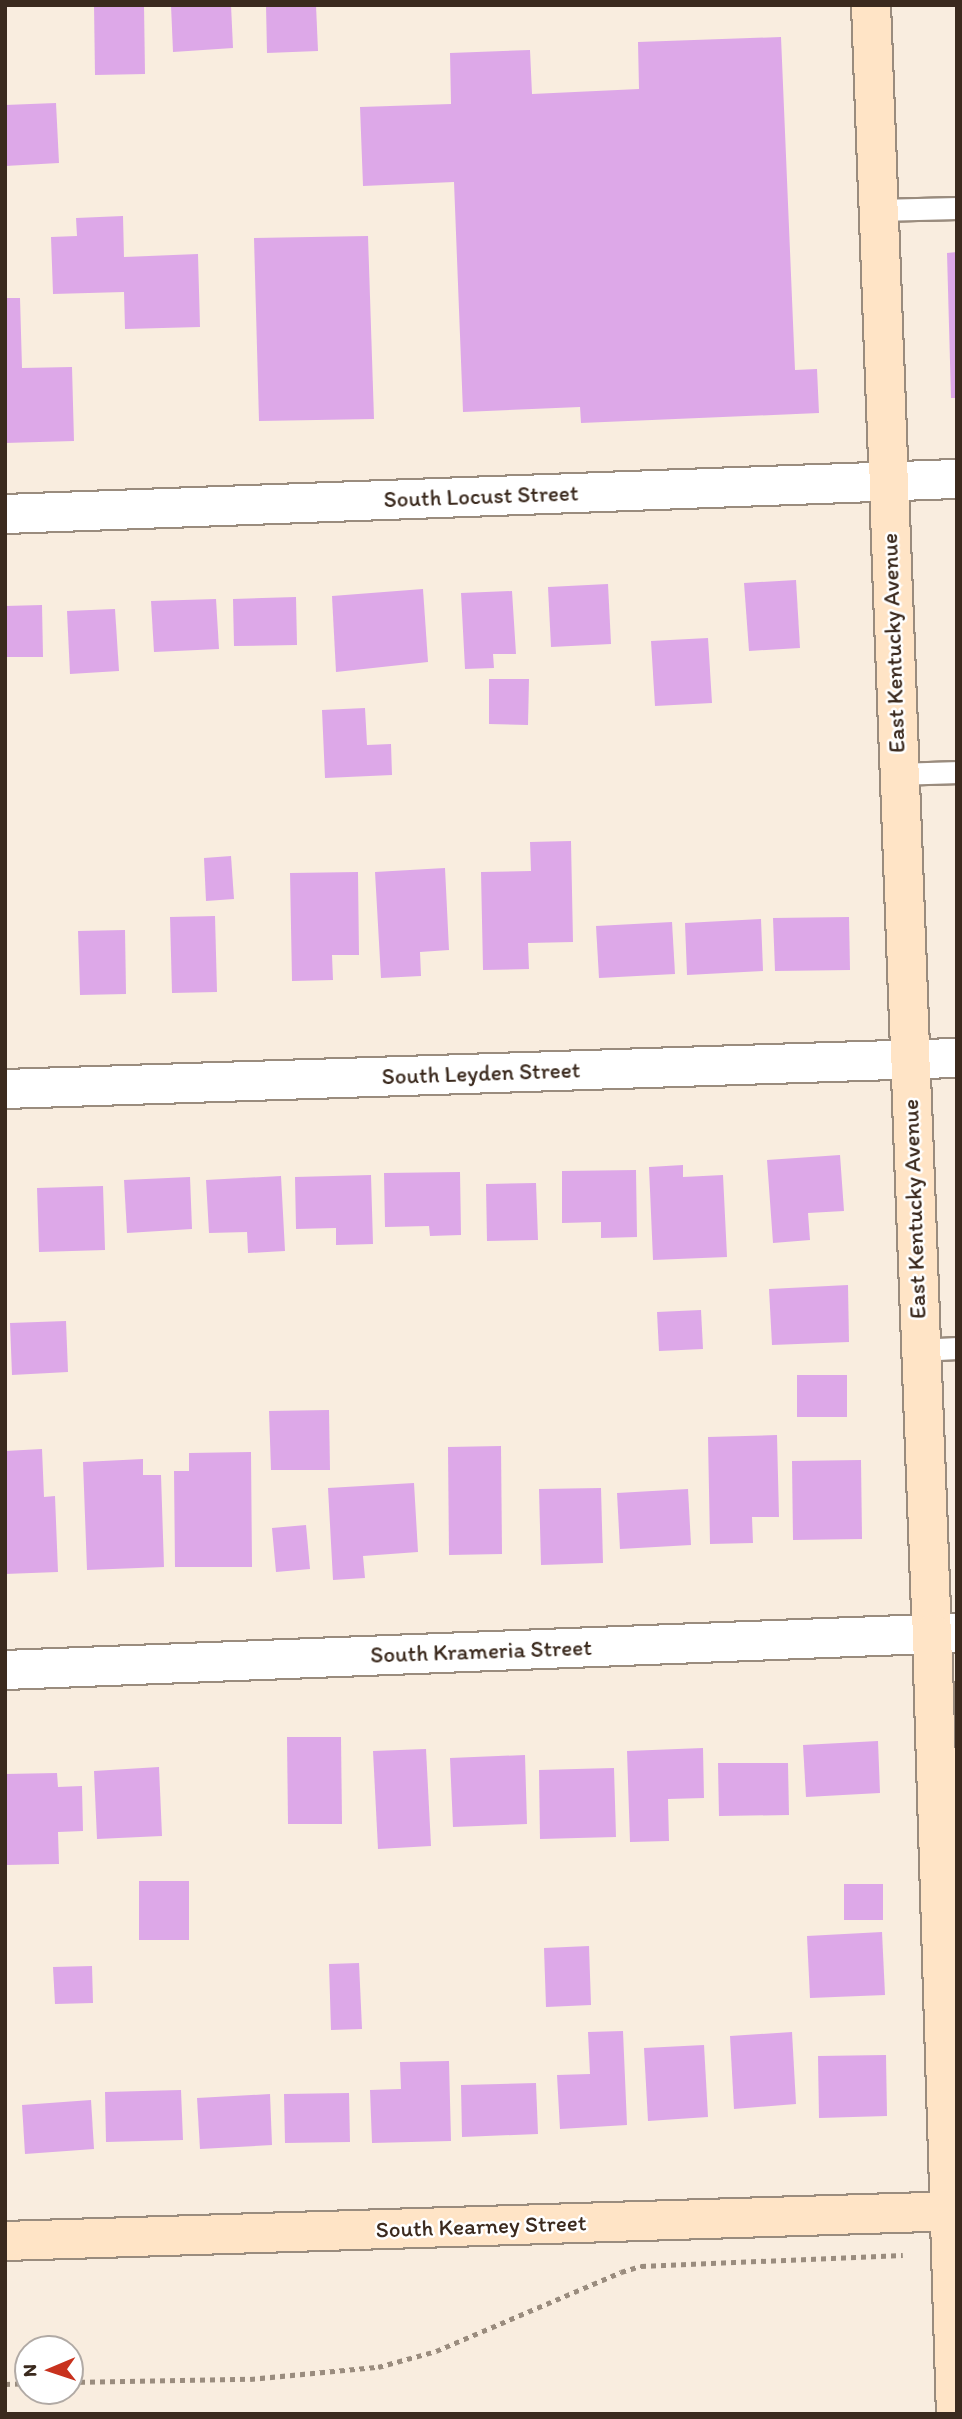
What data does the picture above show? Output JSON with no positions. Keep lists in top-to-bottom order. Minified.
{"streets":{"street":["South Locust Street","East Kentucky Avenue","South Leyden Street","South Krameria Street","South Kearney Street"]},"crossings":[["South Locust Street","East Kentucky Avenue"],["East Kentucky Avenue","South Leyden Street"],["East Kentucky Avenue","South Krameria Street"],["East Kentucky Avenue","South Kearney Street"]],"north":"left"}
